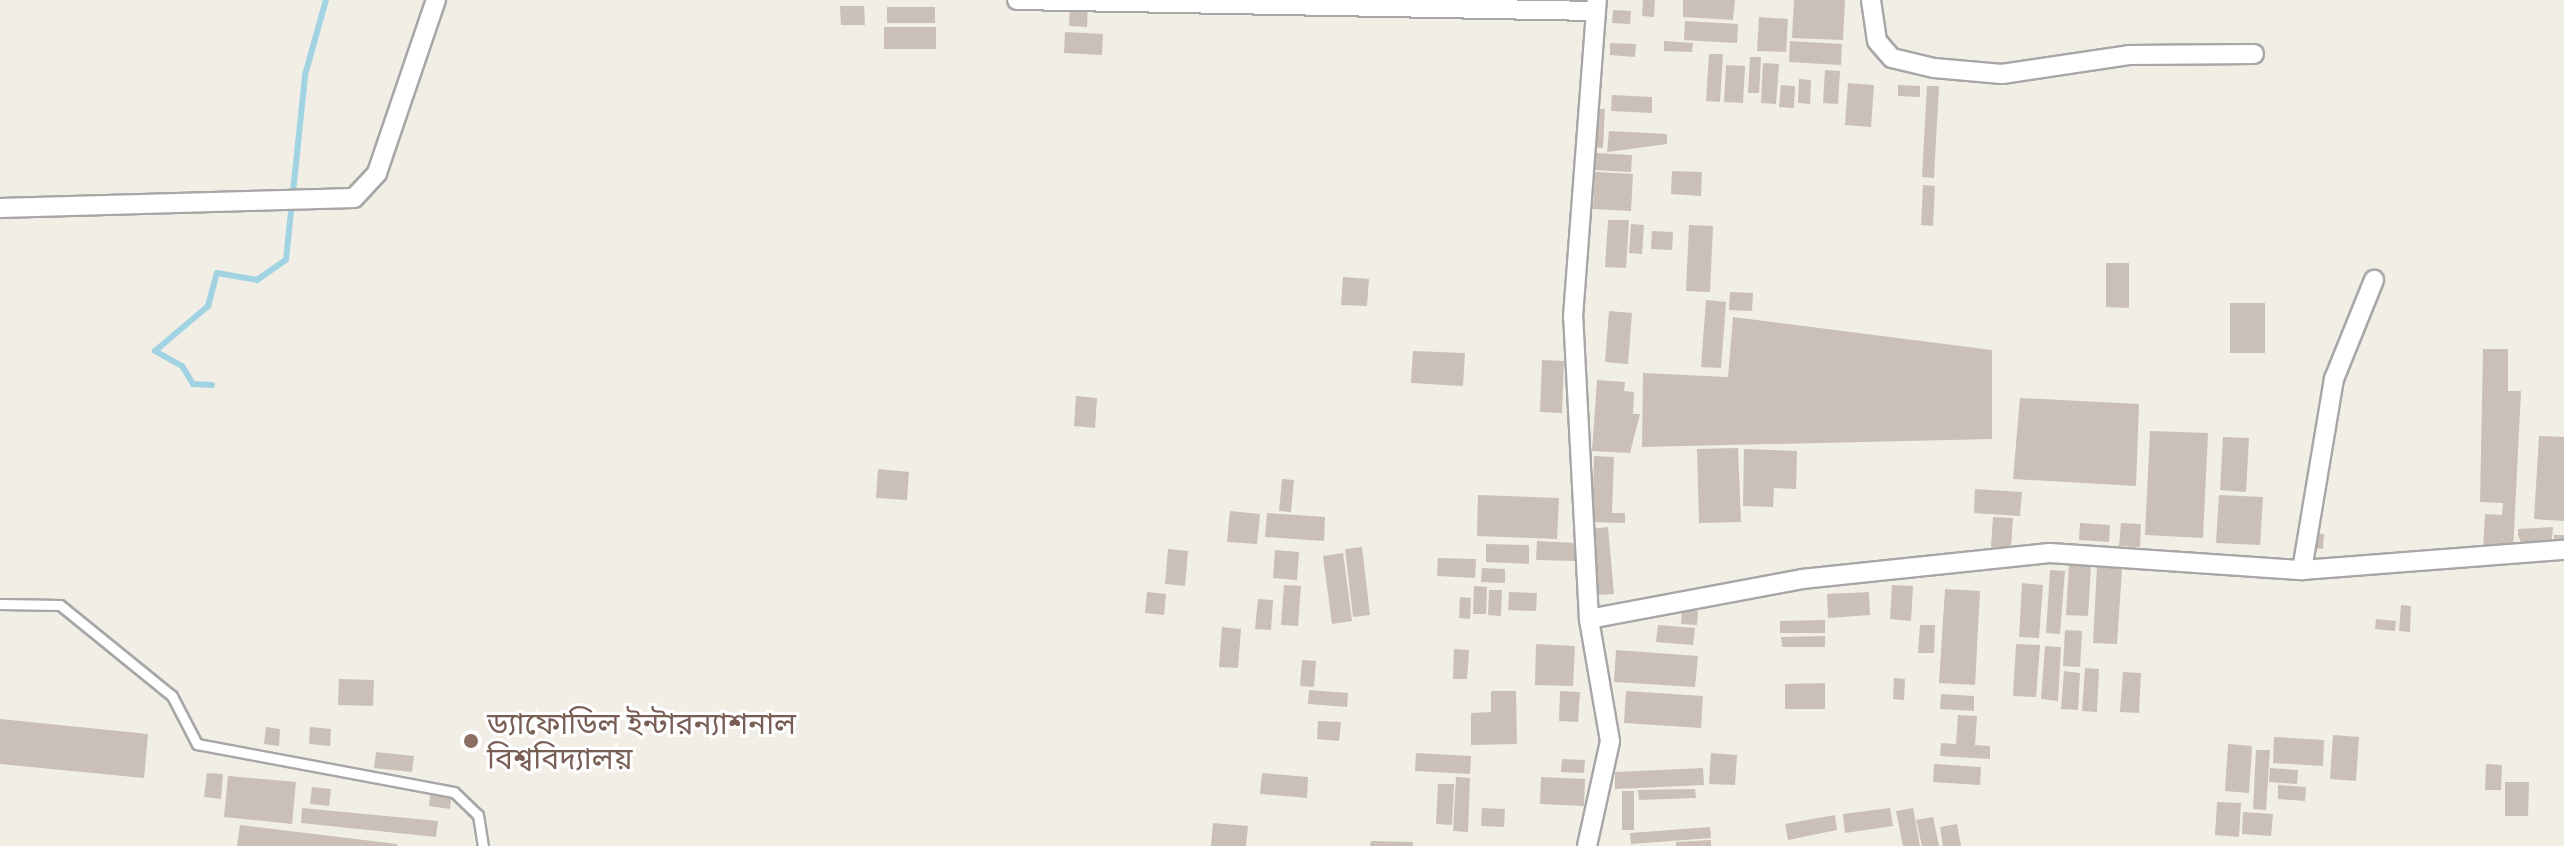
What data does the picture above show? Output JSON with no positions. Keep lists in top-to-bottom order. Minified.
{"places":["ড্যাফোডিল ইন্টারন্যাশনাল বিশ্ববিদ্যালয়"]}
